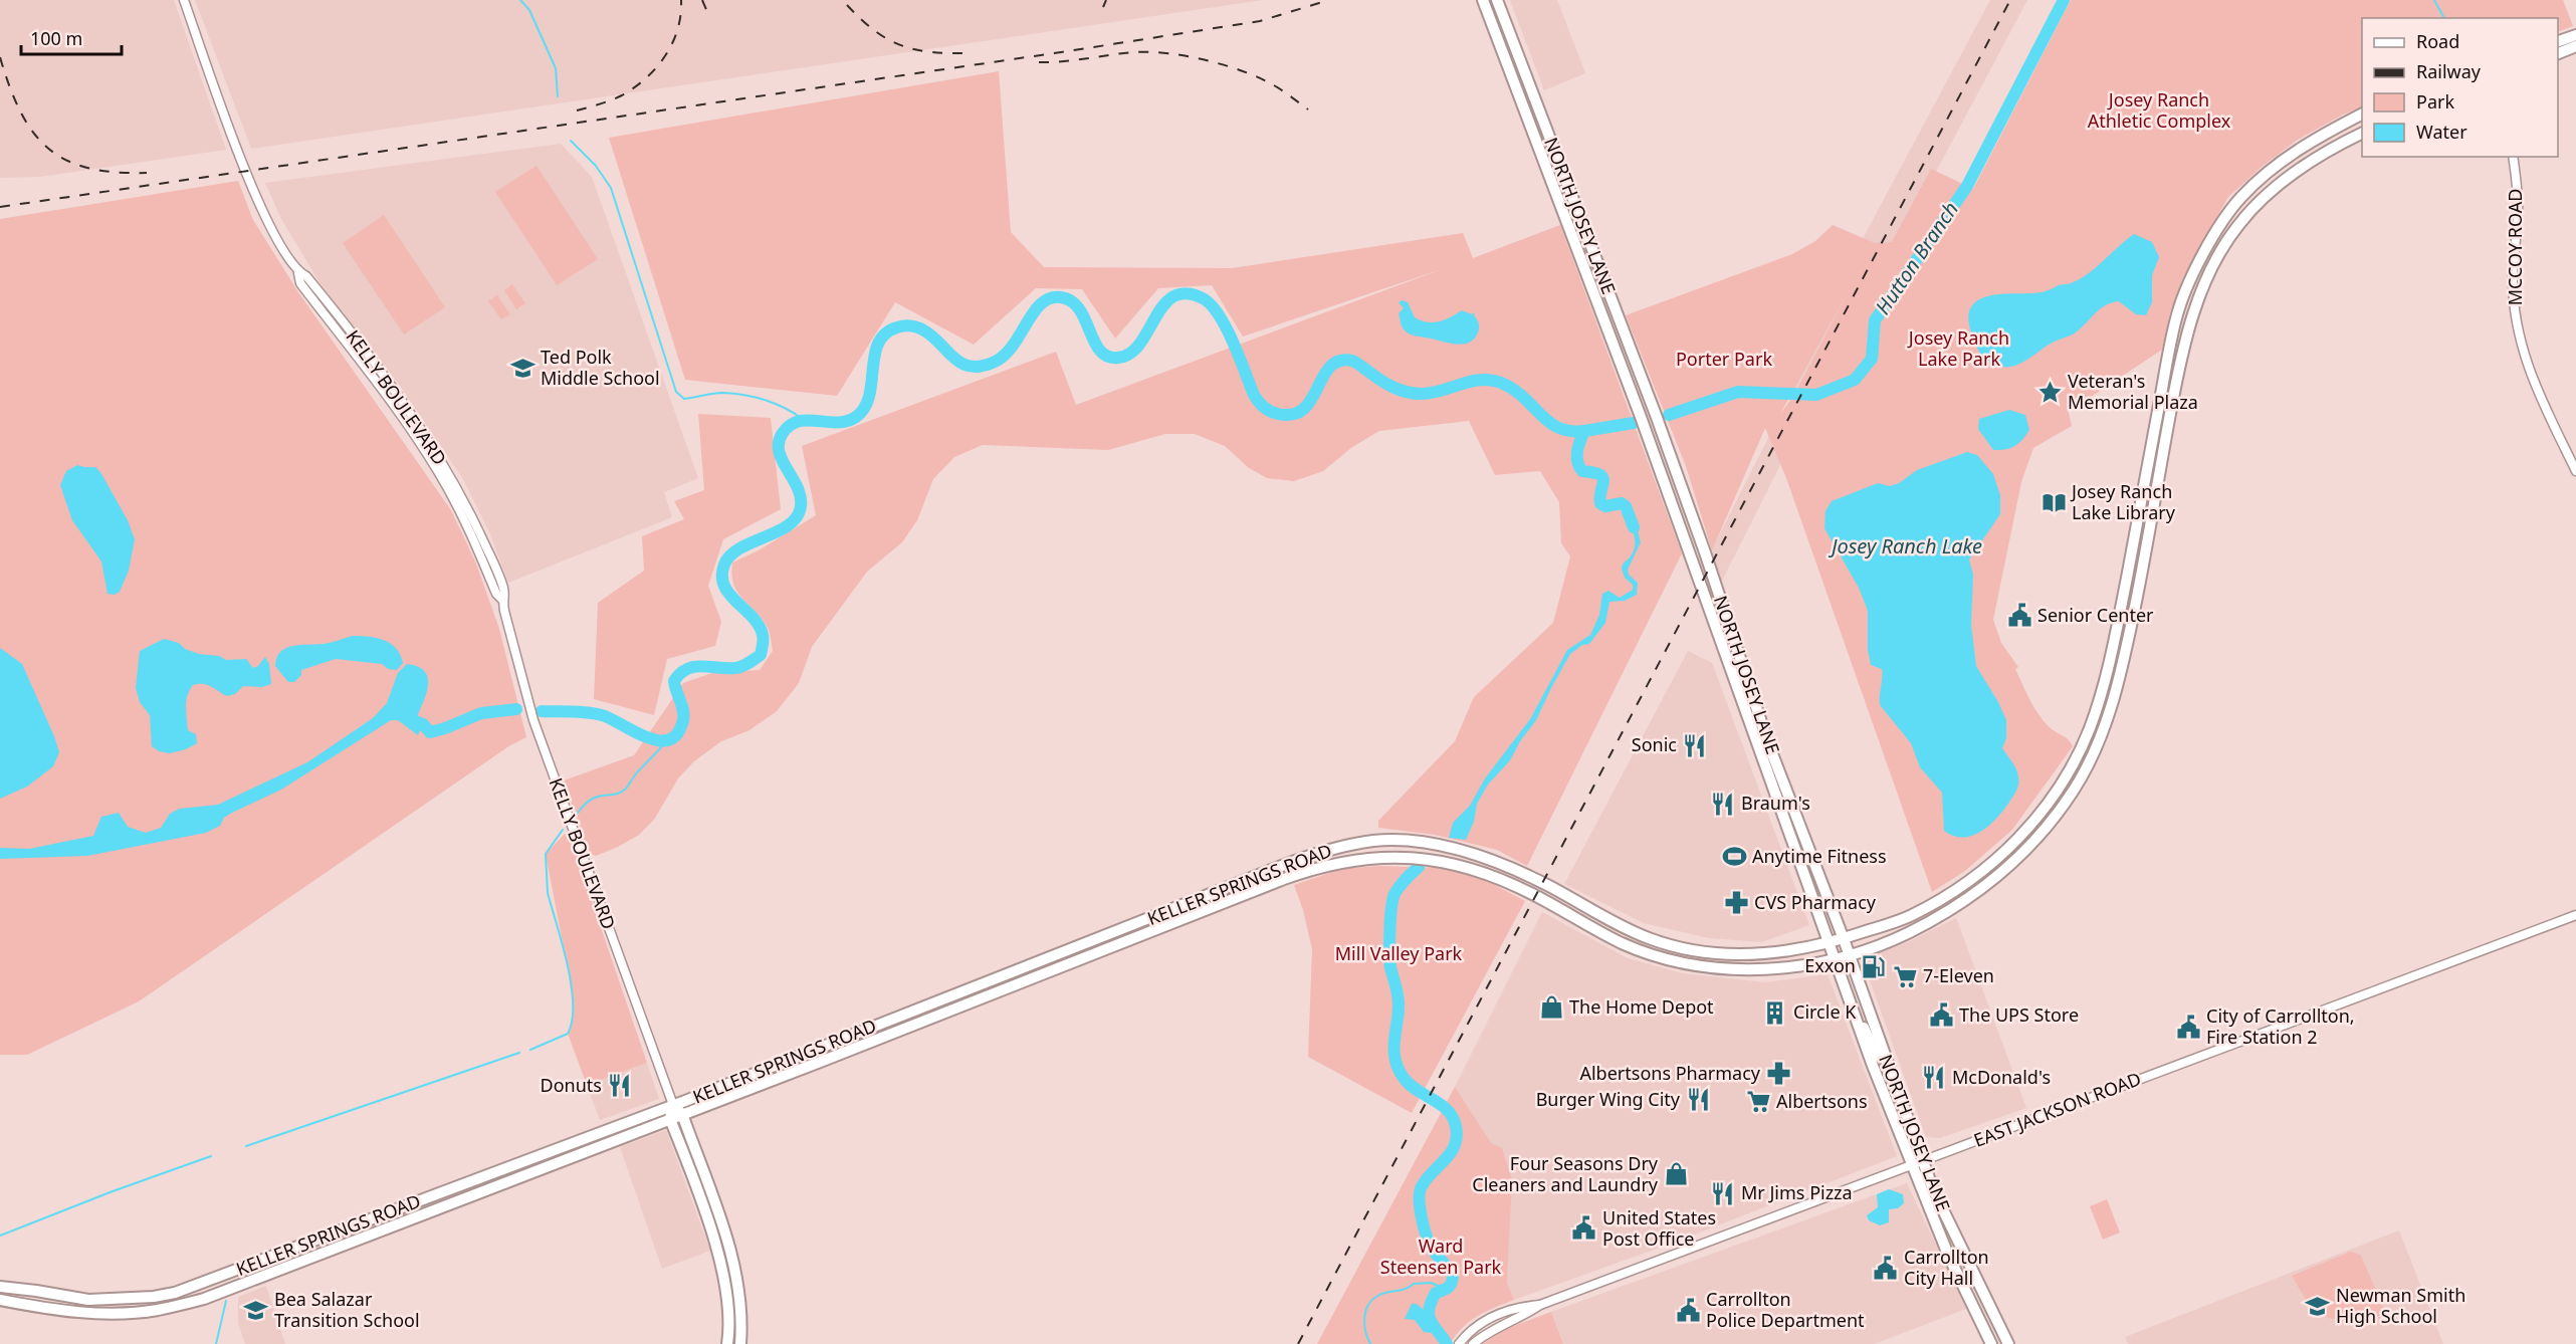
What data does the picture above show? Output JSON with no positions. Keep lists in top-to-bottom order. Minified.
{"streets":{"main road":["NORTH JOSEY LANE","KELLY BOULEVARD","KELLER SPRINGS ROAD"],"street":["MCCOY ROAD","EAST JACKSON ROAD"]},"crossings":[["NORTH JOSEY LANE","KELLER SPRINGS ROAD"],["NORTH JOSEY LANE","EAST JACKSON ROAD"],["KELLY BOULEVARD","KELLER SPRINGS ROAD"]],"water":["Hutton Branch","Josey Ranch Lake"],"parks":["Josey Ranch Athletic Complex","Josey Ranch Lake Park","Porter Park","Mill Valley Park","Ward Steensen Park"],"places":{"school or university":["Ted Polk Middle School","Newman Smith High School","Bea Salazar Transition School"],"place":["Veteran's Memorial Plaza"],"library":["Josey Ranch Lake Library"],"public building":["Senior Center","The UPS Store","City of Carrollton, Fire Station 2","United States Post Office","Carrollton City Hall","Carrollton Police Department"],"restaurant":["Sonic","Braum's","McDonald's","Donuts","Burger Wing City","Mr Jims Pizza"],"sports":["Anytime Fitness"],"pharmacy":["CVS Pharmacy","Albertsons Pharmacy"],"fuel station":["Exxon"],"supermarket":["7-Eleven","Albertsons"],"shop":["The Home Depot","Four Seasons Dry Cleaners and Laundry"],"building":["Circle K"]},"legend":["Road","Railway","Park","Water"],"scale_bar":"100 m"}
